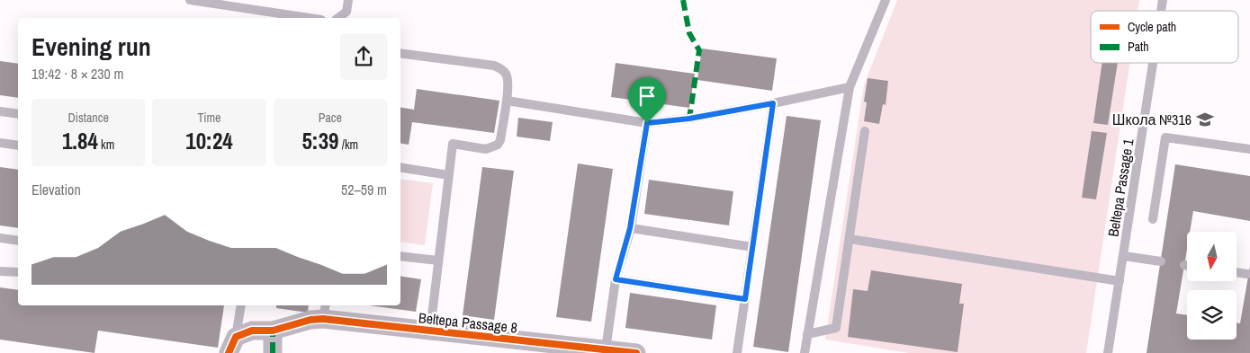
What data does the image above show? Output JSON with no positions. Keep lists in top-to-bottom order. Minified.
{"streets":{"street":["Beltepa Passage 8"],"lane":["Beltepa Passage 1"]},"places":{"school or university":["Школа №316"]},"legend":["Cycle path","Path"],"north":"bottom","page":{"heading":["Evening run","19:42 · 8 × 230 m"],"stats":[["Distance","1.84 km"],["Time","10:24"],["Pace","5:39 /km"]],"chart":["Elevation","52–59 m"]}}
